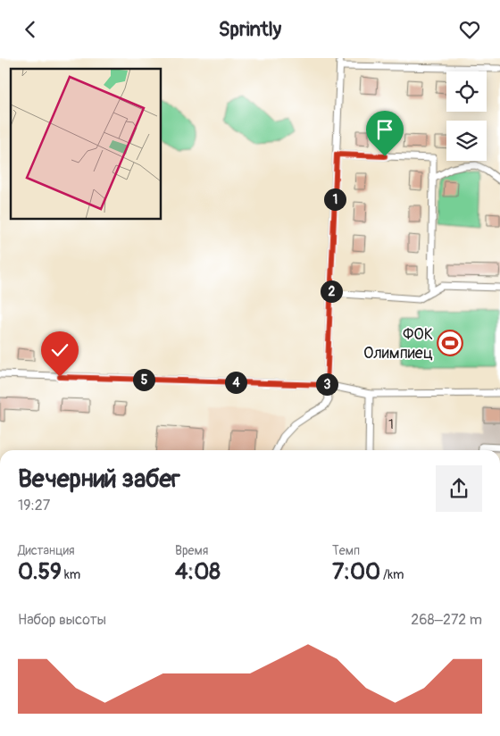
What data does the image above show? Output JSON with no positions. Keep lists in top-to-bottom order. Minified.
{"places":{"sports":["ФОК Олимпиец"]},"house_numbers":["1"],"page":{"header":"Sprintly","pins":["1","2","5","4","3"],"heading":["Вечерний забег","19:27"],"stats":[["Дистанция","0.59 km"],["Время","4:08"],["Темп","7:00 /km"]],"chart":["Набор высоты","268–272 m"]}}
